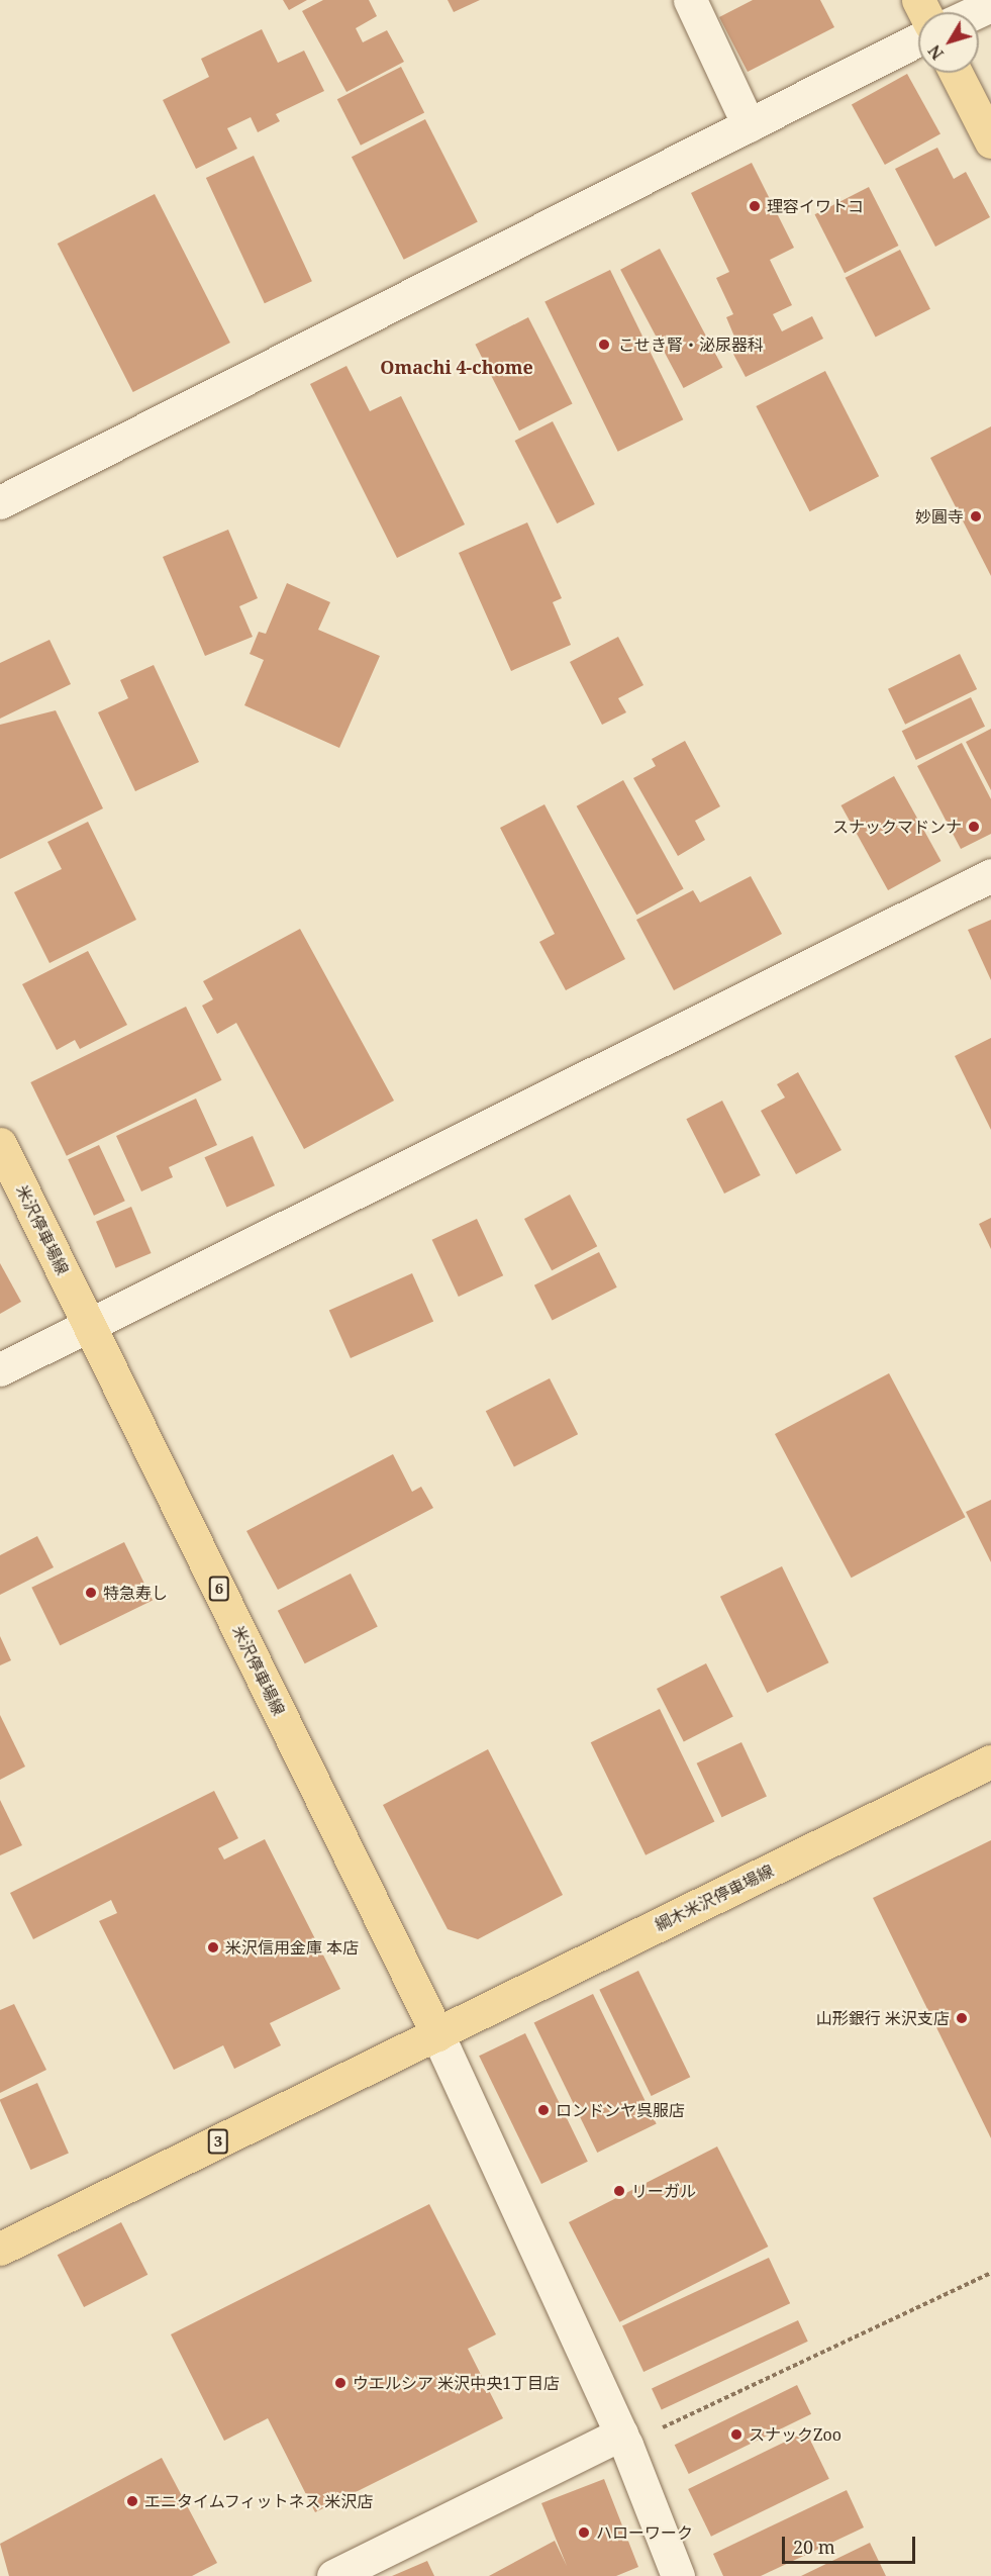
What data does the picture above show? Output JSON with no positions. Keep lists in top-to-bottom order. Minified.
{"streets":{"main road":["米沢停車場線","6","綱木米沢停車場線","3"]},"crossings":[["米沢停車場線","綱木米沢停車場線"],["米沢停車場線","3"],["綱木米沢停車場線","3"]],"districts":["Omachi 4-chome"],"places":["理容イワトコ","こせき腎・泌尿器科","妙圓寺","スナックマドンナ","特急寿し","米沢信用金庫 本店","山形銀行 米沢支店","ロンドンヤ呉服店","リーガル","ウエルシア 米沢中央1丁目店","スナックZoo","エニタイムフィットネス 米沢店","ハローワーク"],"scale_bar":"20 m","north":"bottom left"}
